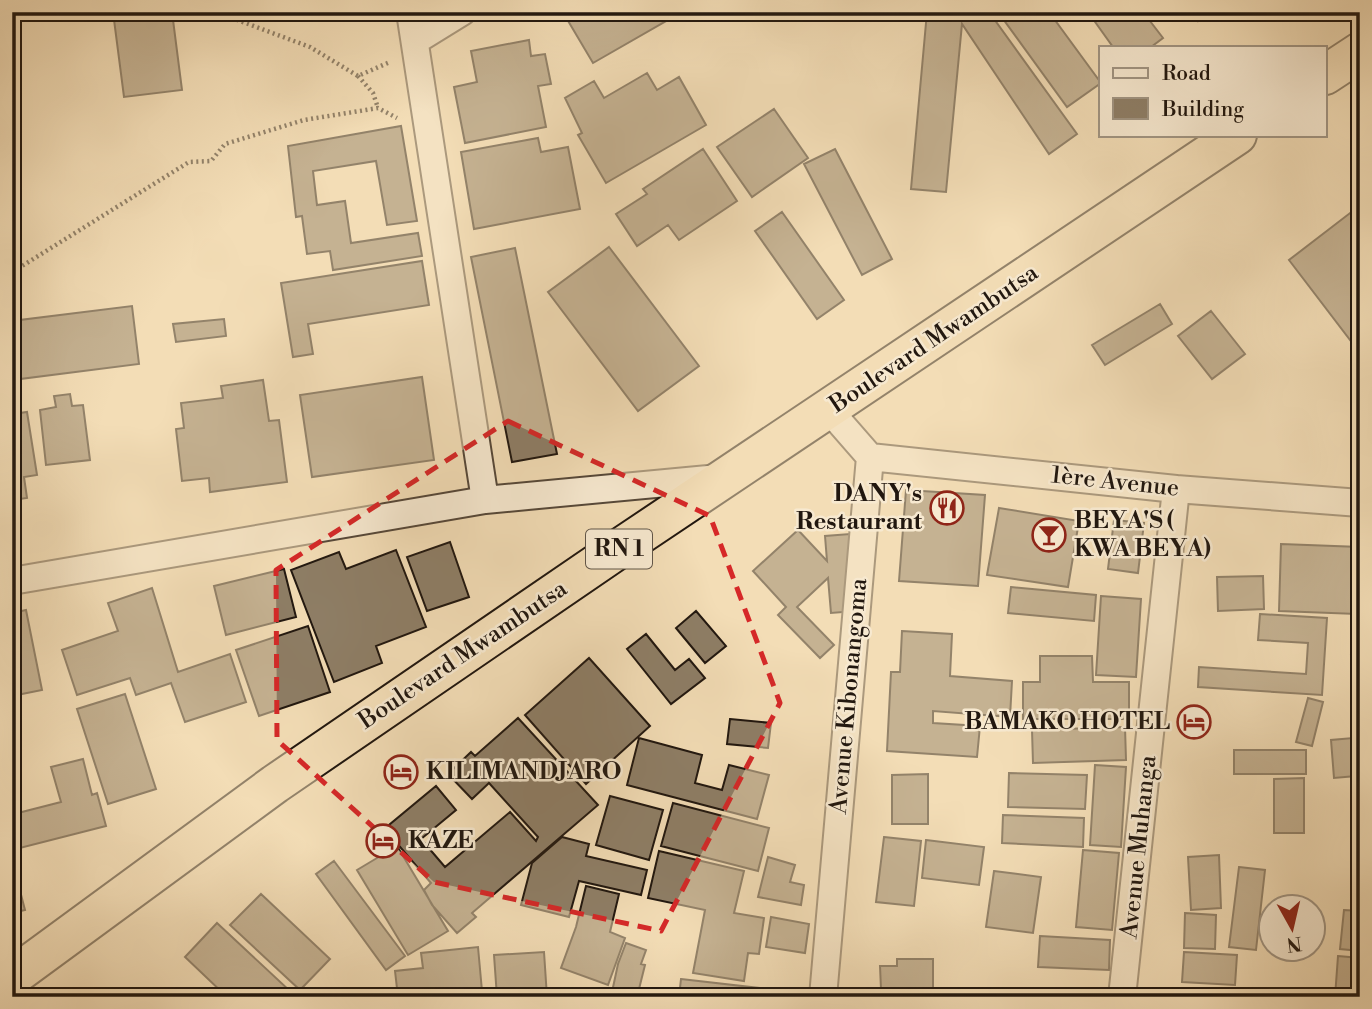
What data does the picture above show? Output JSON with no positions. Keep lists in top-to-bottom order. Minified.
{"streets":{"highway":["Boulevard Mwambutsa","RN 1"],"street":["1ère Avenue","Avenue Kibonangoma","Avenue Muhanga"]},"crossings":[["1ère Avenue","Avenue Kibonangoma"],["1ère Avenue","Avenue Muhanga"]],"places":{"restaurant":["DANY's Restaurant"],"bar":["BEYA'S ( KWA BEYA)"],"hotel":["BAMAKO HOTEL","KILIMANDJARO","KAZE"]},"legend":["Road","Building"],"north":"bottom"}
